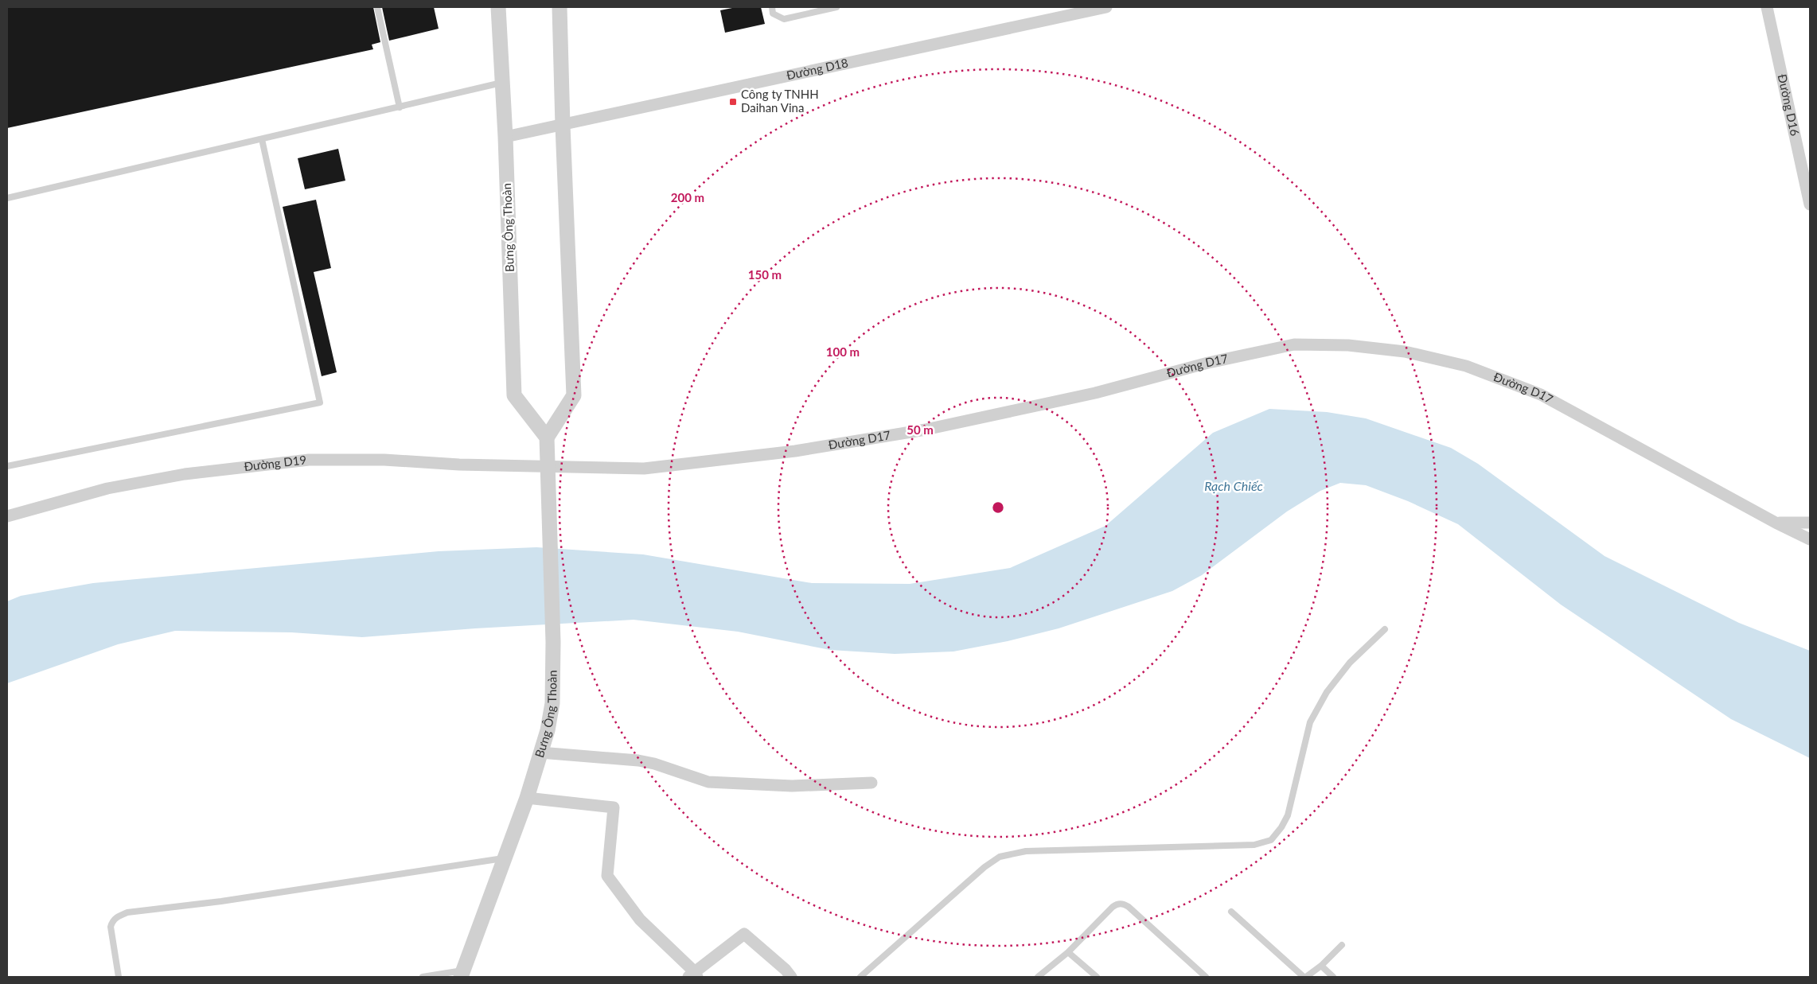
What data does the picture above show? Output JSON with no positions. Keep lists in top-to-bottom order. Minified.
{"streets":{"street":["Đường D18","Đường D16","Bưng Ông Thoàn","Đường D17","Đường D19"]},"crossings":[["Đường D18","Bưng Ông Thoàn"],["Bưng Ông Thoàn","Đường D17"],["Bưng Ông Thoàn","Đường D19"],["Đường D17","Đường D19"]],"water":["Rạch Chiếc"],"places":{"transit":["Công ty TNHH Daihan Vina"]},"rings":["200 m","150 m","100 m","50 m"]}
